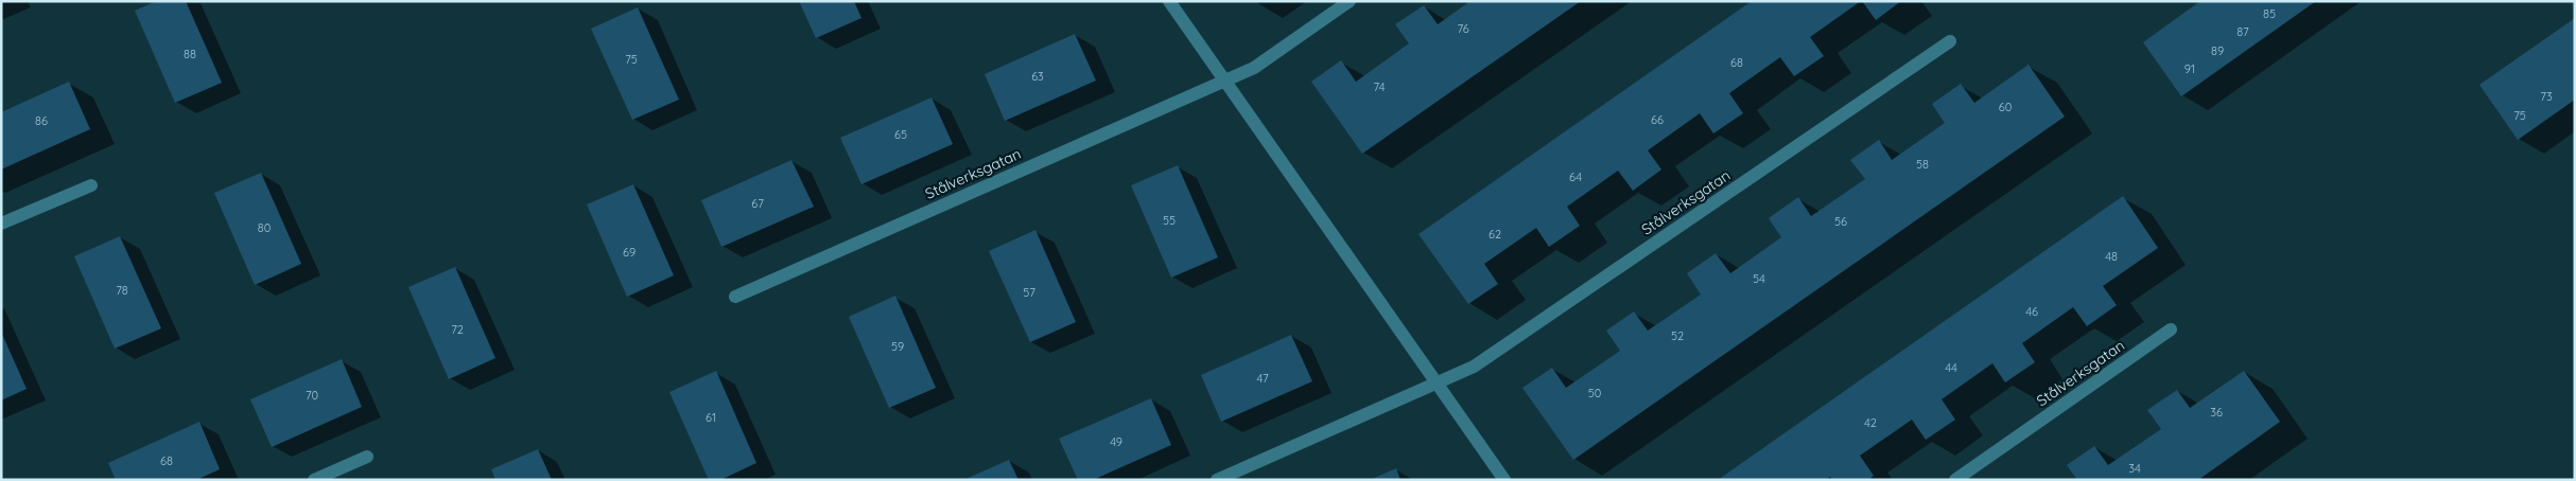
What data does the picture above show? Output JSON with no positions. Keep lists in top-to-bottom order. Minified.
{"streets":{"street":["Stålverksgatan"]},"house_numbers":["85","76","87","89","88","75","68","91","63","74","73","60","75","66","86","65","58","64","67","55","56","80","62","69","48","54","78","57","46","72","52","59","44","47","50","70","36","61","42","49","68","34"]}
